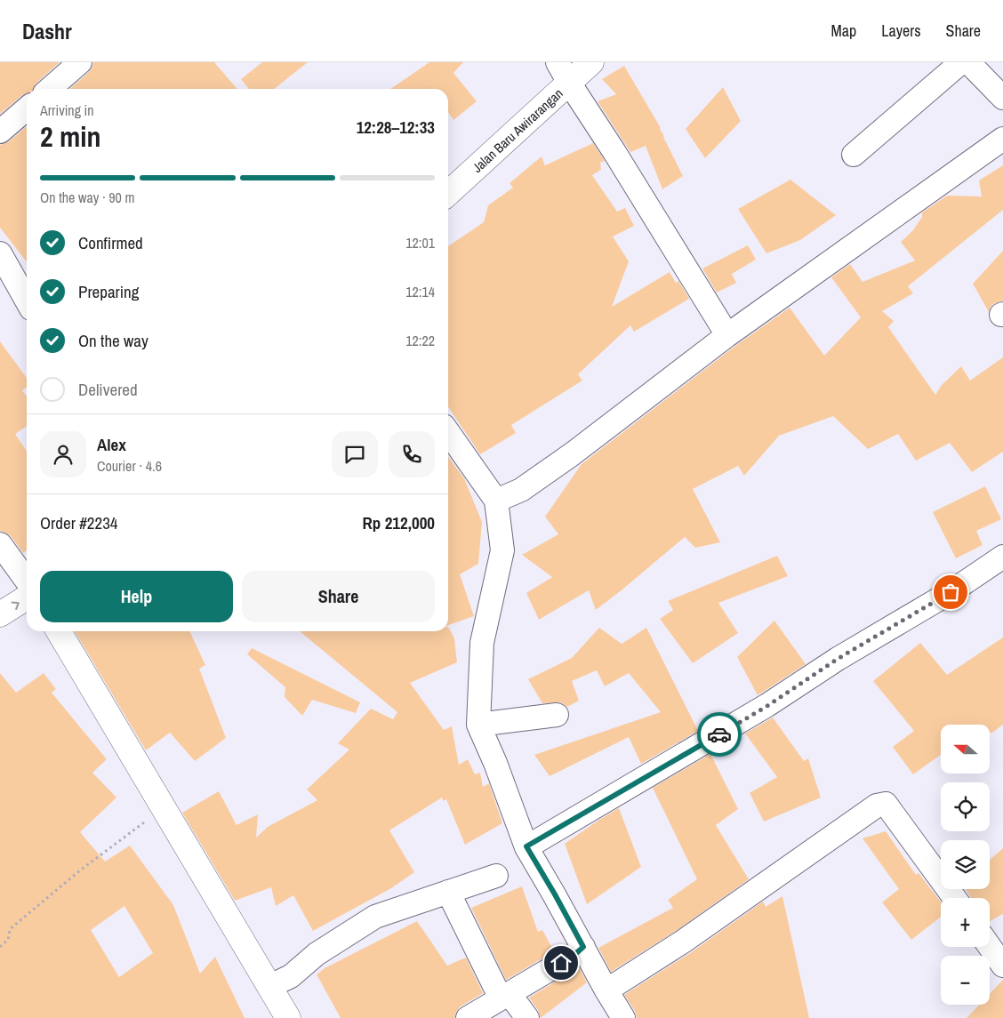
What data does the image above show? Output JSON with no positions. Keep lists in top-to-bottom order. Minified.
{"streets":{"street":["Jalan Baru Awirarangan"]},"north":"left","page":{"header":"Dashr","nav":["Map","Layers","Share"],"heading":["2 min","Arriving in","12:28–12:33"],"panel":["Alex","Courier · 4.6","Order #2234","Rp 212,000"],"bar":"On the way · 90 m","list":[["Confirmed","12:01"],["Preparing","12:14"],["On the way","12:22"],"Delivered"],"buttons":["Help","Share"],"map_buttons":["+","−"]}}
